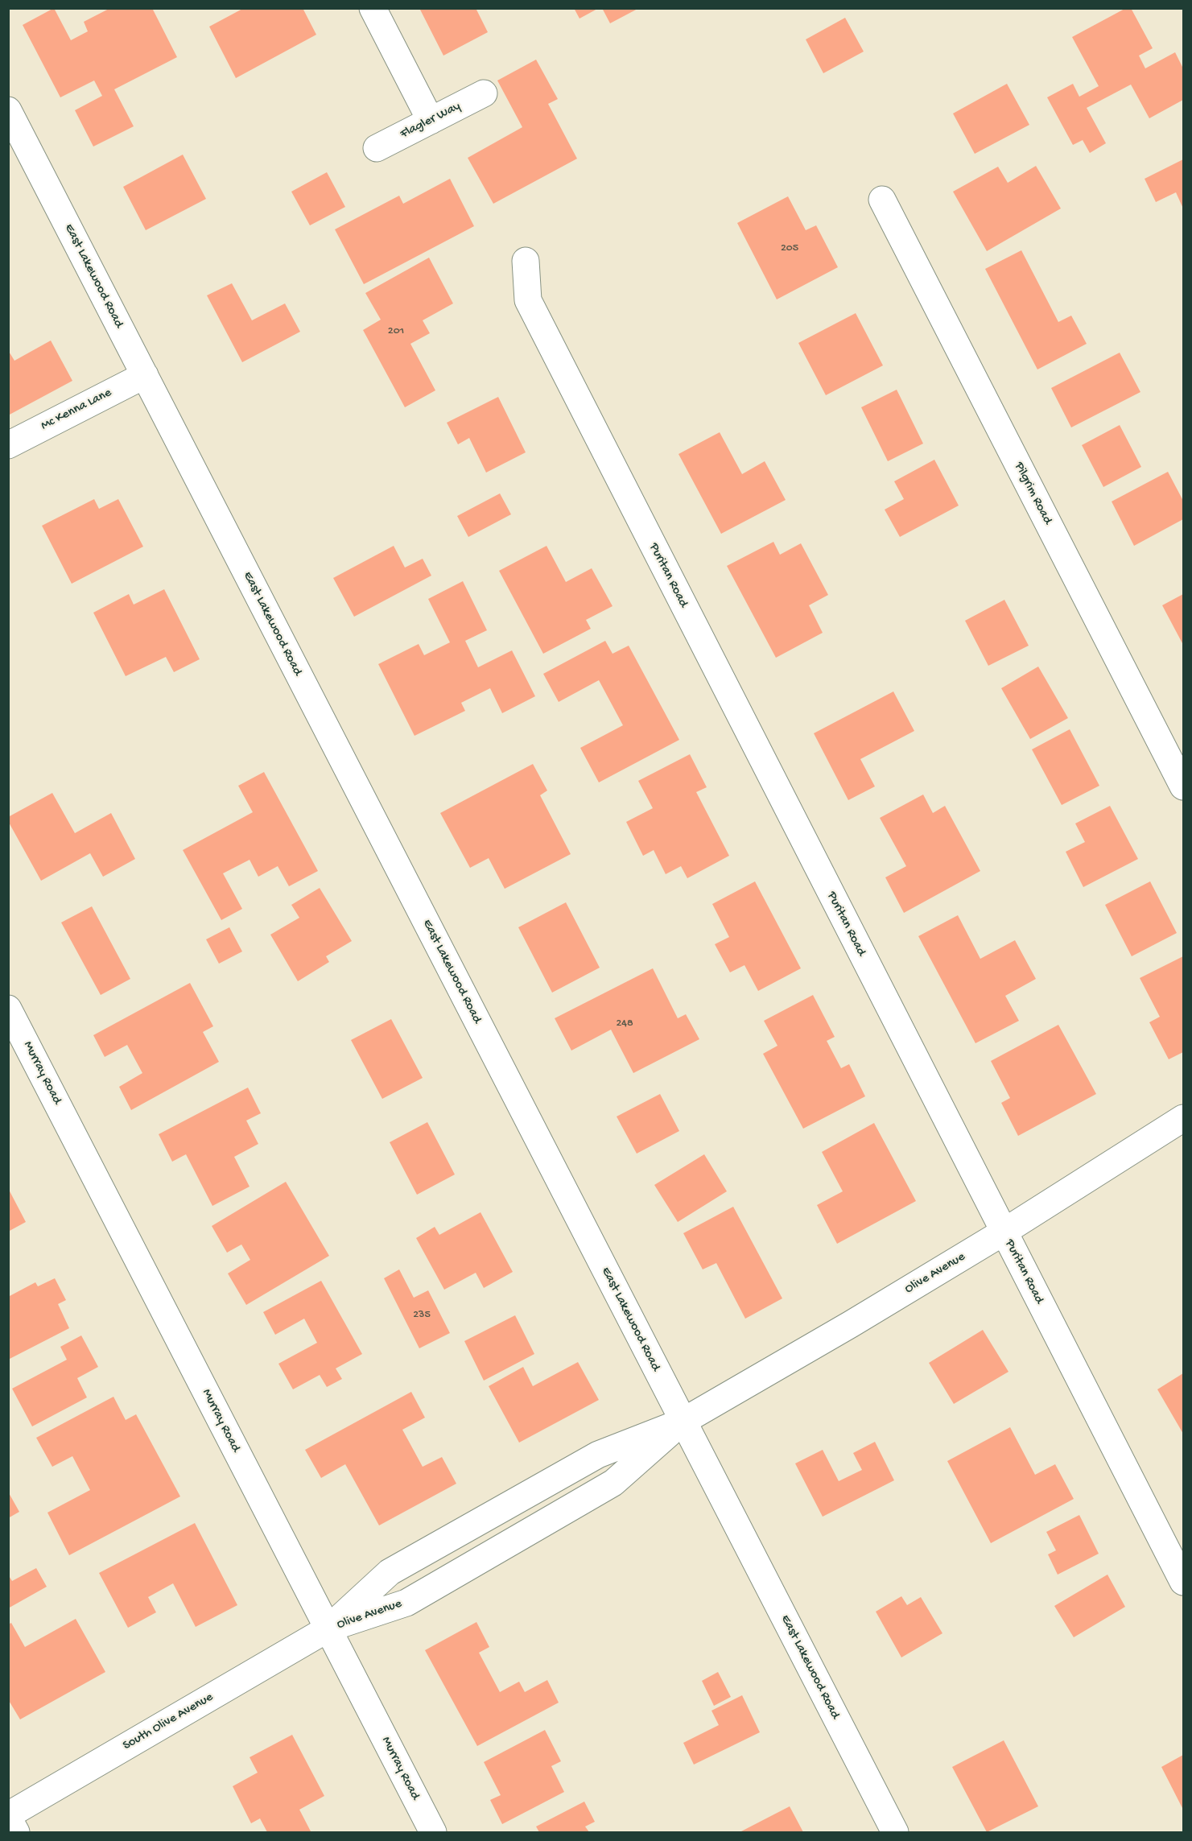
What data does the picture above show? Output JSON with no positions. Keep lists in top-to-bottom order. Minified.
{"streets":{"street":["Flagler Way","East Lakewood Road","Mc Kenna Lane","Pilgrim Road","Puritan Road","Murray Road","Olive Avenue","South Olive Avenue"]},"crossings":[["East Lakewood Road","Mc Kenna Lane"],["East Lakewood Road","Olive Avenue"],["Puritan Road","Olive Avenue"],["Murray Road","Olive Avenue"],["Murray Road","South Olive Avenue"],["Olive Avenue","South Olive Avenue"]],"house_numbers":["205","201","248","235"]}
